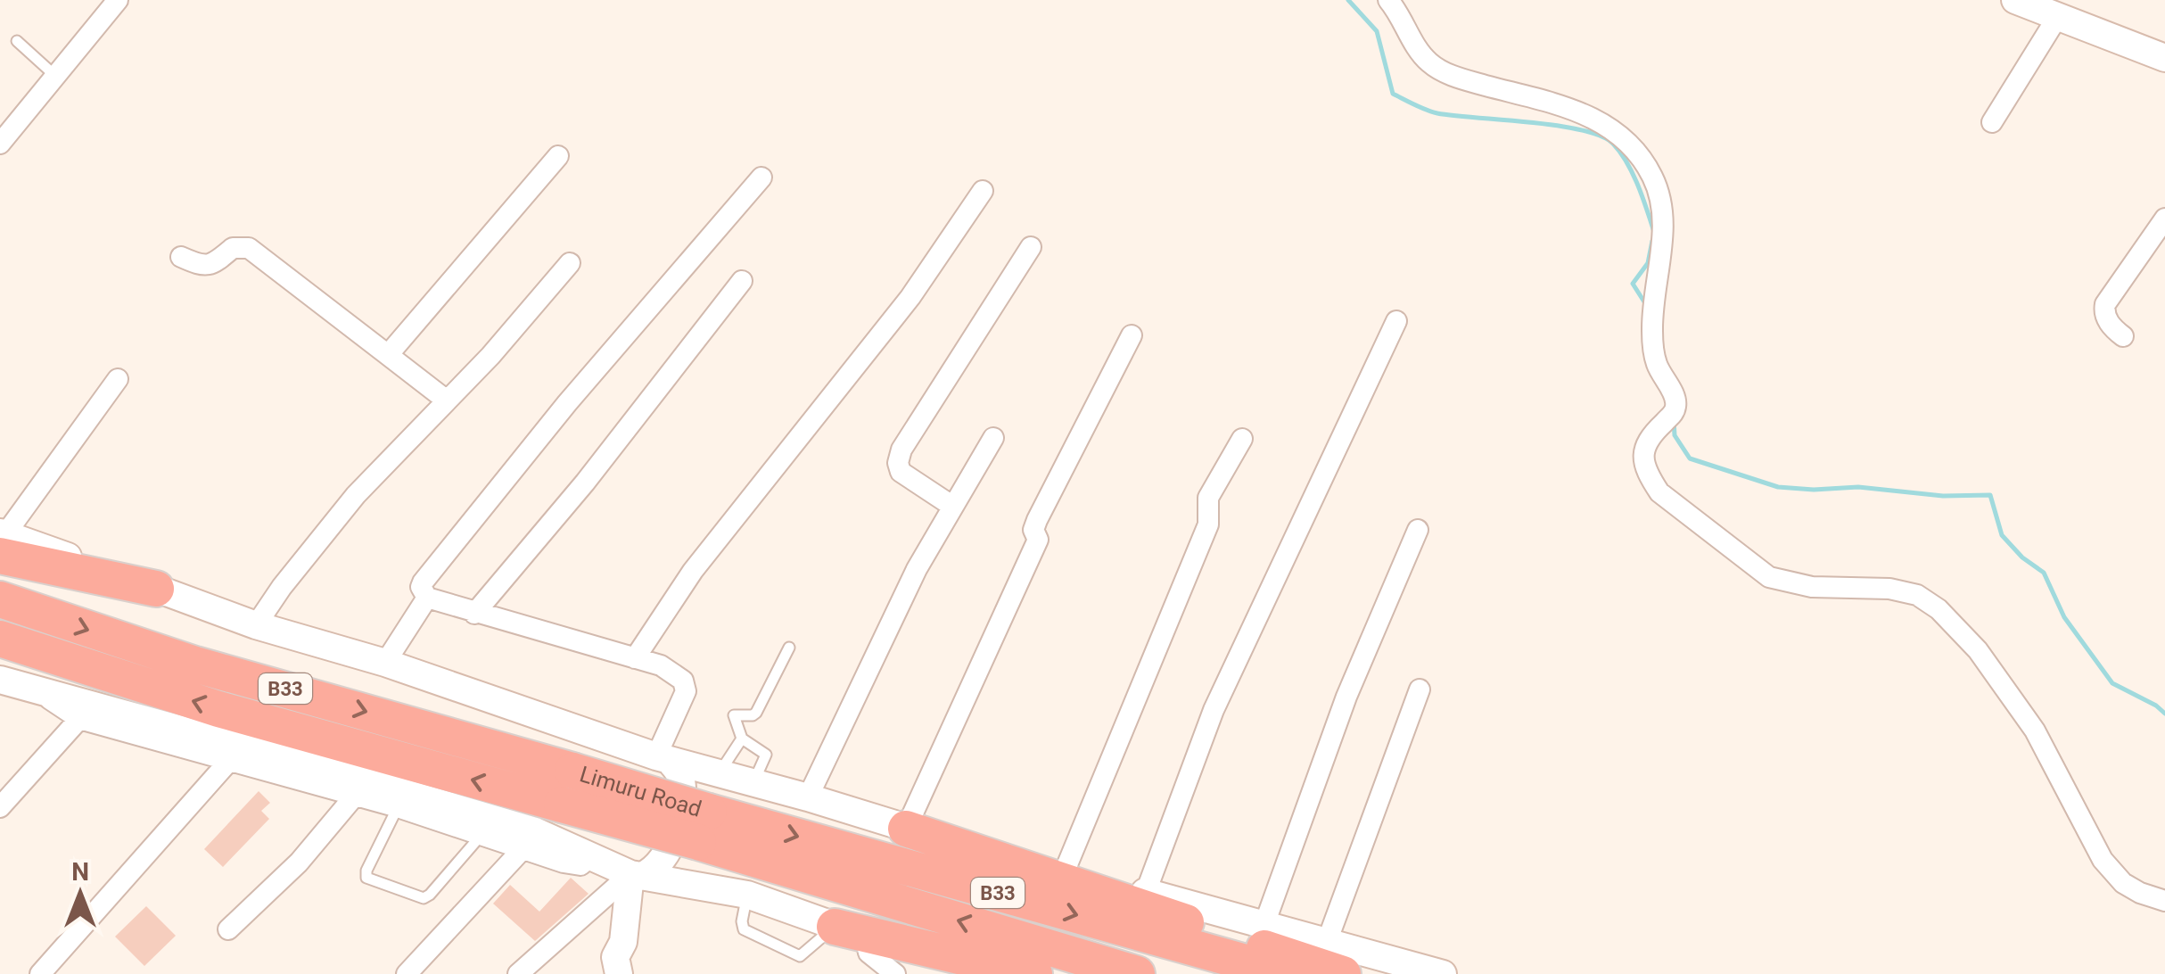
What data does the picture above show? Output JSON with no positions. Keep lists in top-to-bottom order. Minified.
{"streets":{"highway":["B33","Limuru Road"]},"north":"top"}
